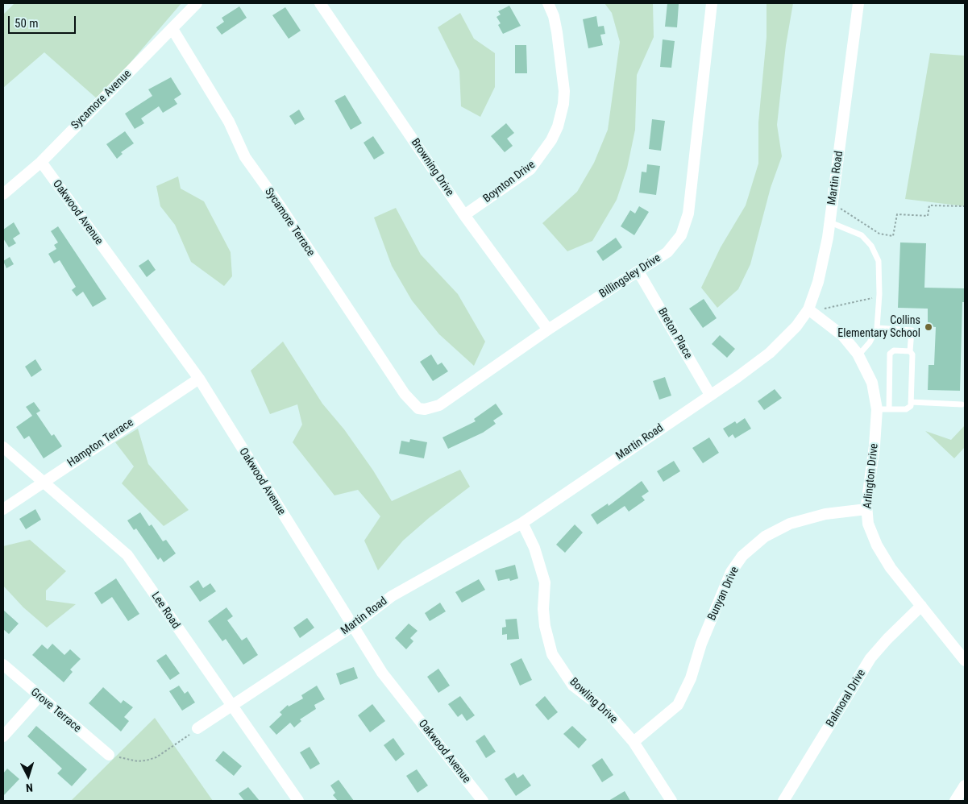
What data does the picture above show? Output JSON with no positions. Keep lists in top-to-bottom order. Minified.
{"streets":{"street":["Sycamore Avenue","Browning Drive","Martin Road","Boynton Drive","Oakwood Avenue","Sycamore Terrace","Billingsley Drive","Breton Place","Hampton Terrace","Arlington Drive","Bunyan Drive","Lee Road","Balmoral Drive","Bowling Drive","Grove Terrace"]},"crossings":[["Sycamore Avenue","Oakwood Avenue"],["Sycamore Avenue","Sycamore Terrace"],["Browning Drive","Boynton Drive"],["Browning Drive","Billingsley Drive"],["Martin Road","Oakwood Avenue"],["Martin Road","Breton Place"],["Martin Road","Arlington Drive"],["Martin Road","Lee Road"],["Martin Road","Bowling Drive"],["Oakwood Avenue","Hampton Terrace"],["Sycamore Terrace","Billingsley Drive"],["Billingsley Drive","Breton Place"],["Hampton Terrace","Lee Road"],["Arlington Drive","Bunyan Drive"],["Arlington Drive","Balmoral Drive"],["Bunyan Drive","Bowling Drive"]],"places":["Collins Elementary School"],"scale_bar":"50 m","north":"bottom"}
